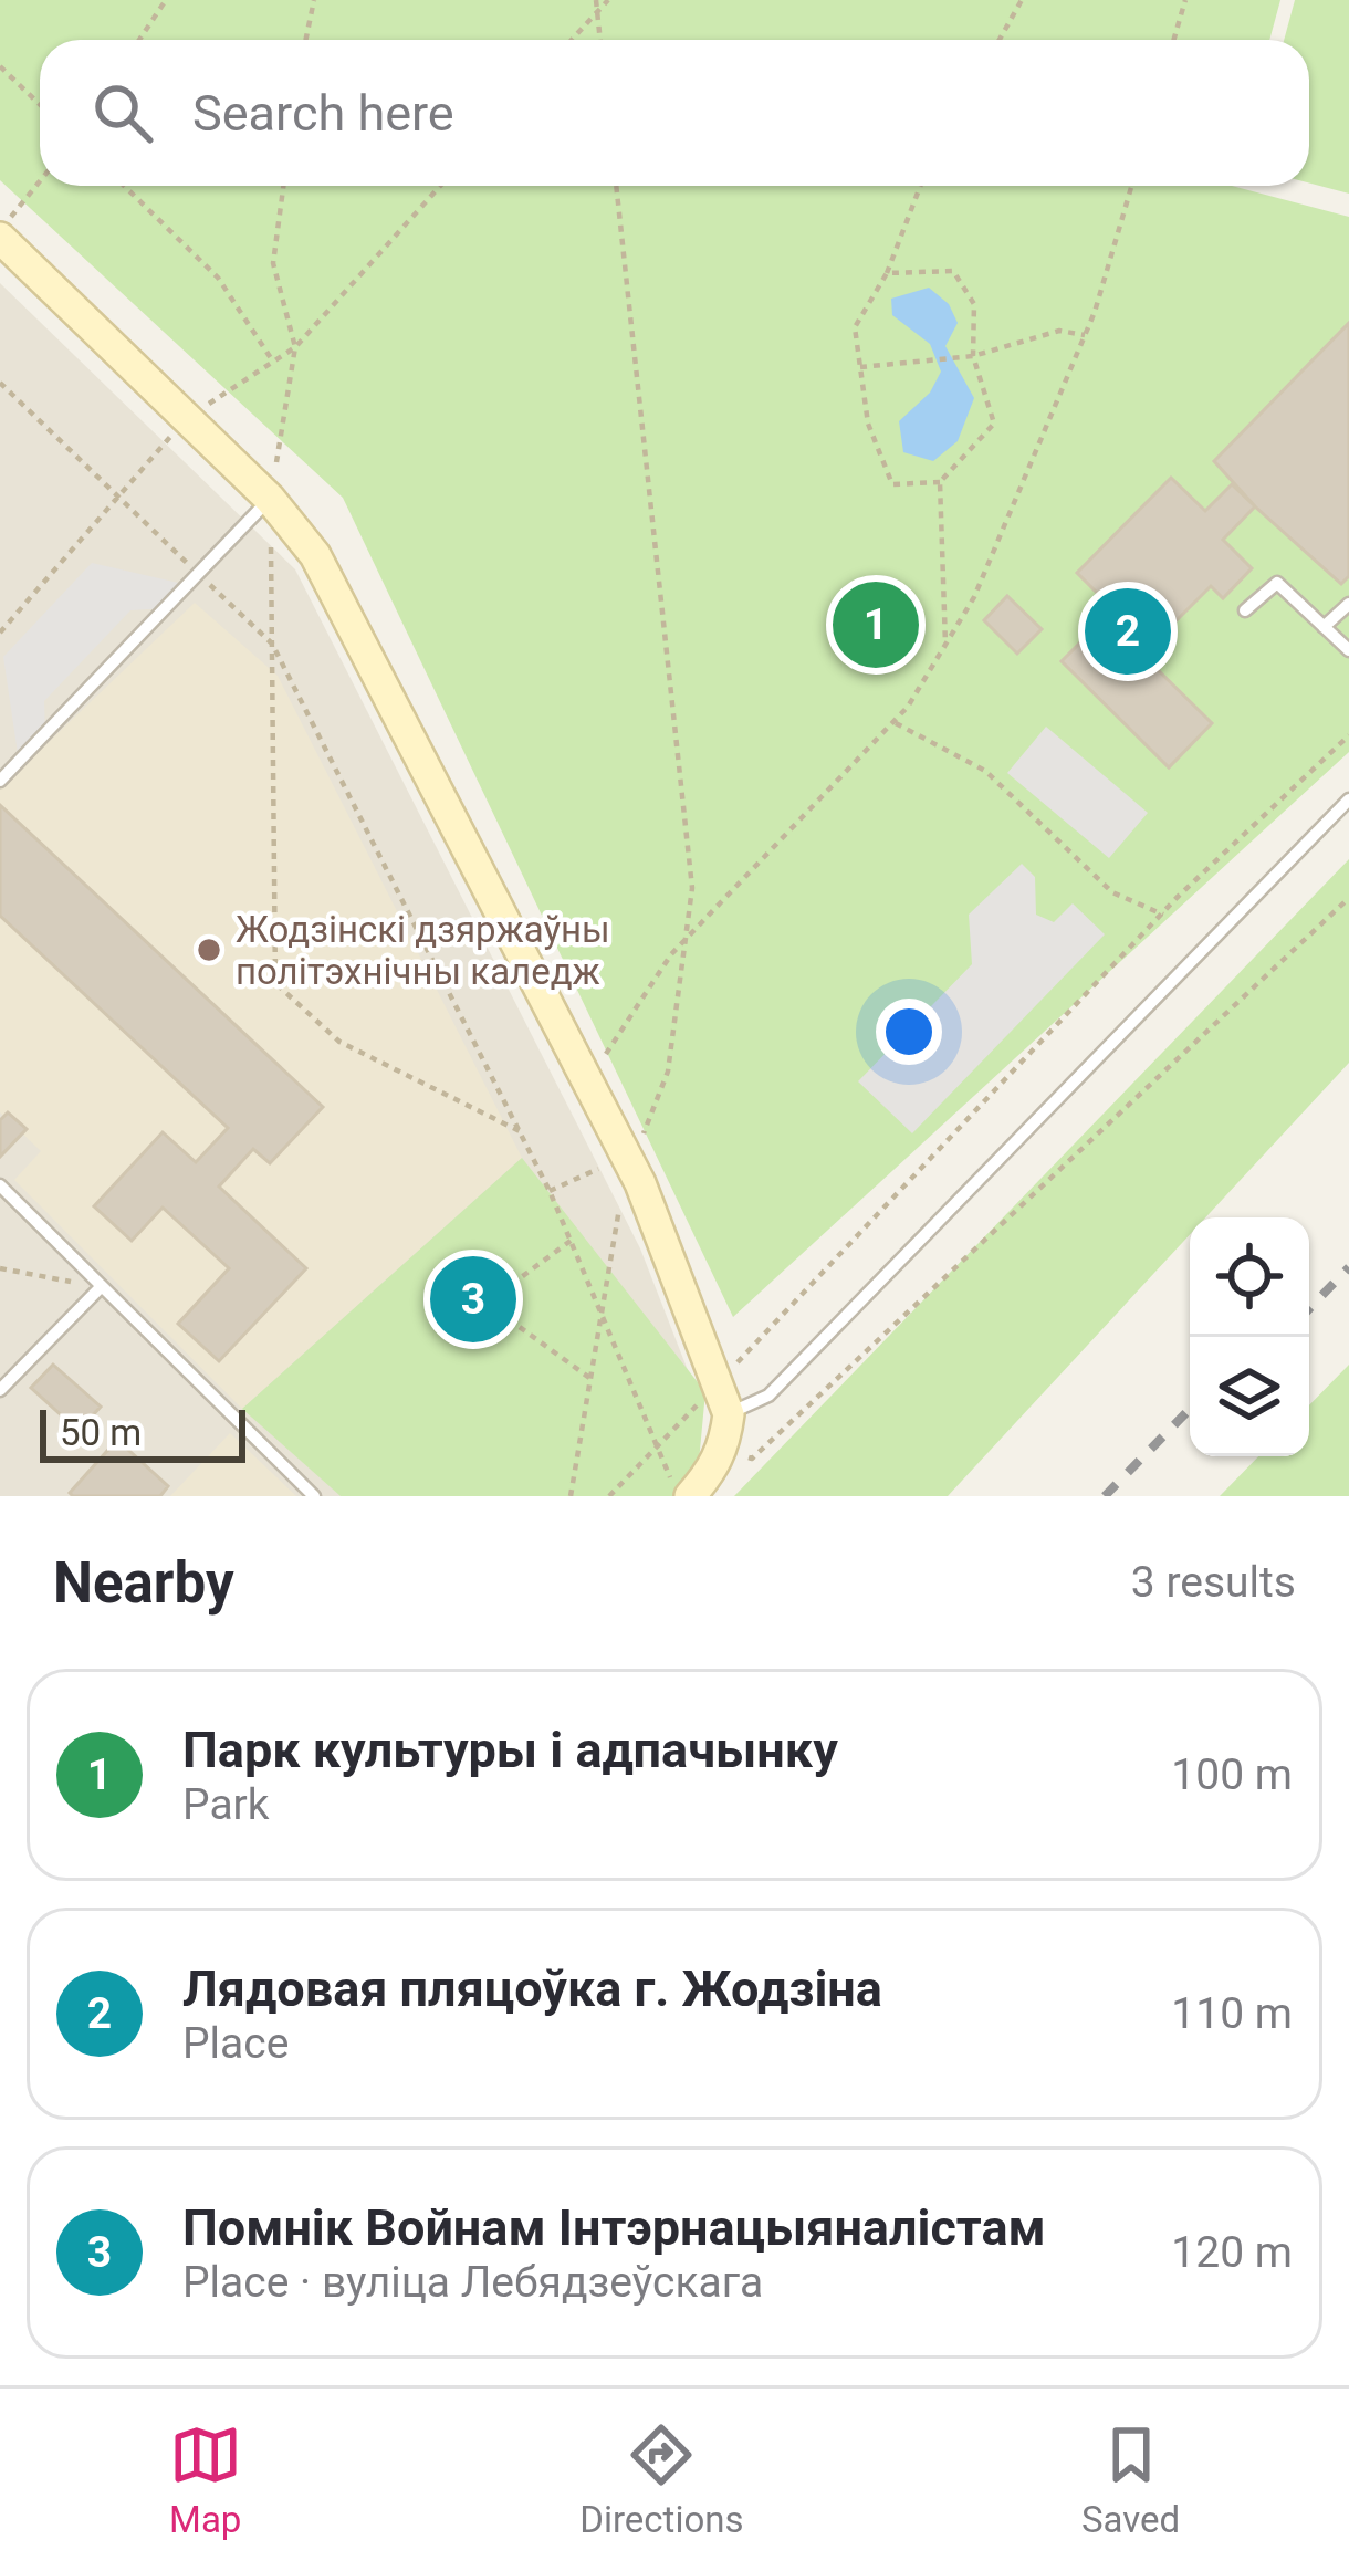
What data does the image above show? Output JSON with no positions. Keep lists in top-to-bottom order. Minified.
{"places":["Жодзінскі дзяржаўны політэхнічны каледж"],"scale_bar":"50 m","page":{"search":"Search here","pins":["1","2","3"],"scale":"50 m","heading":["Nearby","3 results"],"list":[{"mark":"1","name":"Парк культуры і адпачынку","note":"Park","value":"100 m"},{"mark":"2","name":"Лядовая пляцоўка г. Жодзіна","note":"Place","value":"110 m"},{"mark":"3","name":"Помнік Войнам Інтэрнацыяналістам","note":"Place · вуліца Лебядзеўскага","value":"120 m"}],"nav":["Map","Directions","Saved"]}}
